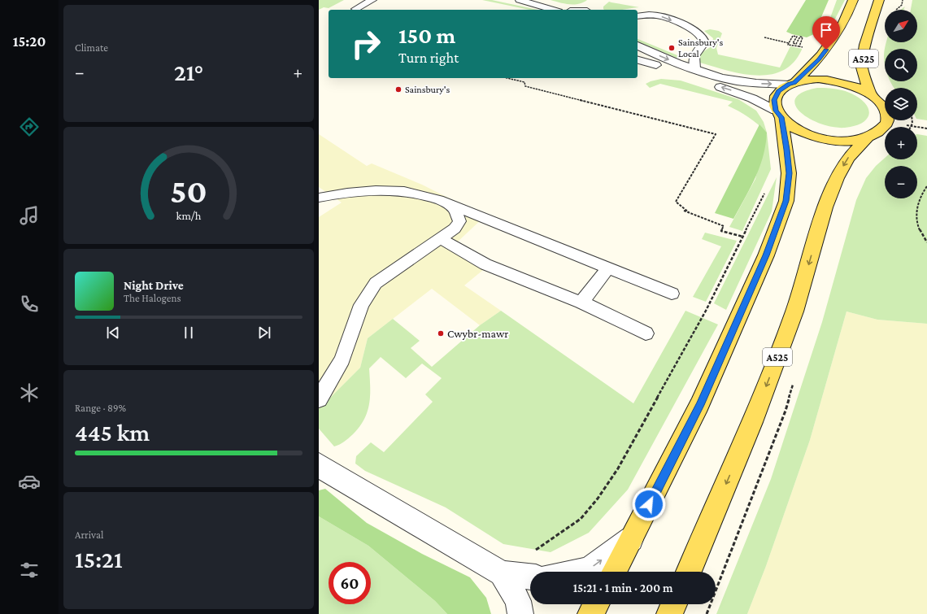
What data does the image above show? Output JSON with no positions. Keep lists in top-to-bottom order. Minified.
{"streets":{"main road":["A525"]},"places":["Sainsbury's Local","Sainsbury's","Cwybr-mawr"],"north":"top right","page":{"tabs":"15:20","tile":["Climate",["Range · 89%","445 km"],["Arrival","15:21"]],"map_buttons":["+","−"],"turn":["150 m","Turn right"],"heat":["−","21°","+"],"song":["Night Drive","The Halogens"],"limit":"60","trip":"15:21 · 1 min · 200 m","gauge":["50","km/h"]}}
